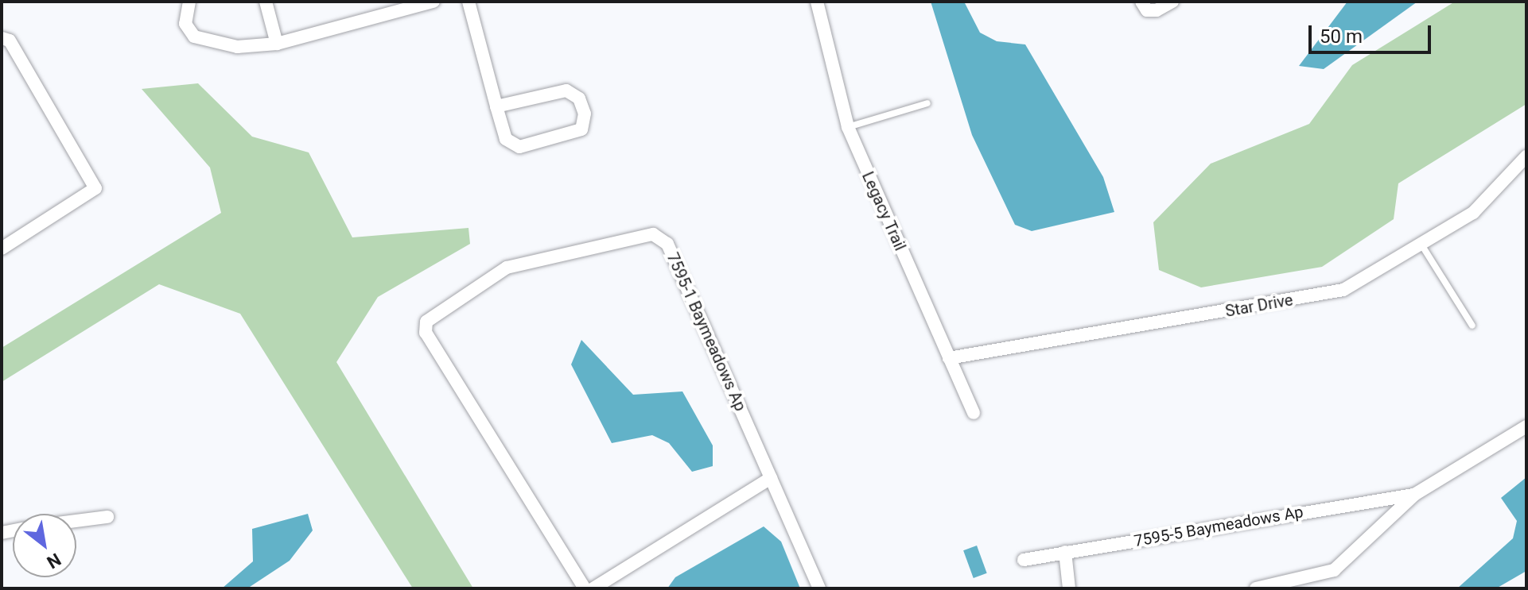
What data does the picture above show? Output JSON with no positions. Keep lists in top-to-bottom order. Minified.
{"streets":{"street":["Legacy Trail","Star Drive","7595-1 Baymeadows Ap","7595-5 Baymeadows Ap"]},"crossings":[["Legacy Trail","Star Drive"]],"scale_bar":"50 m","north":"bottom right"}
